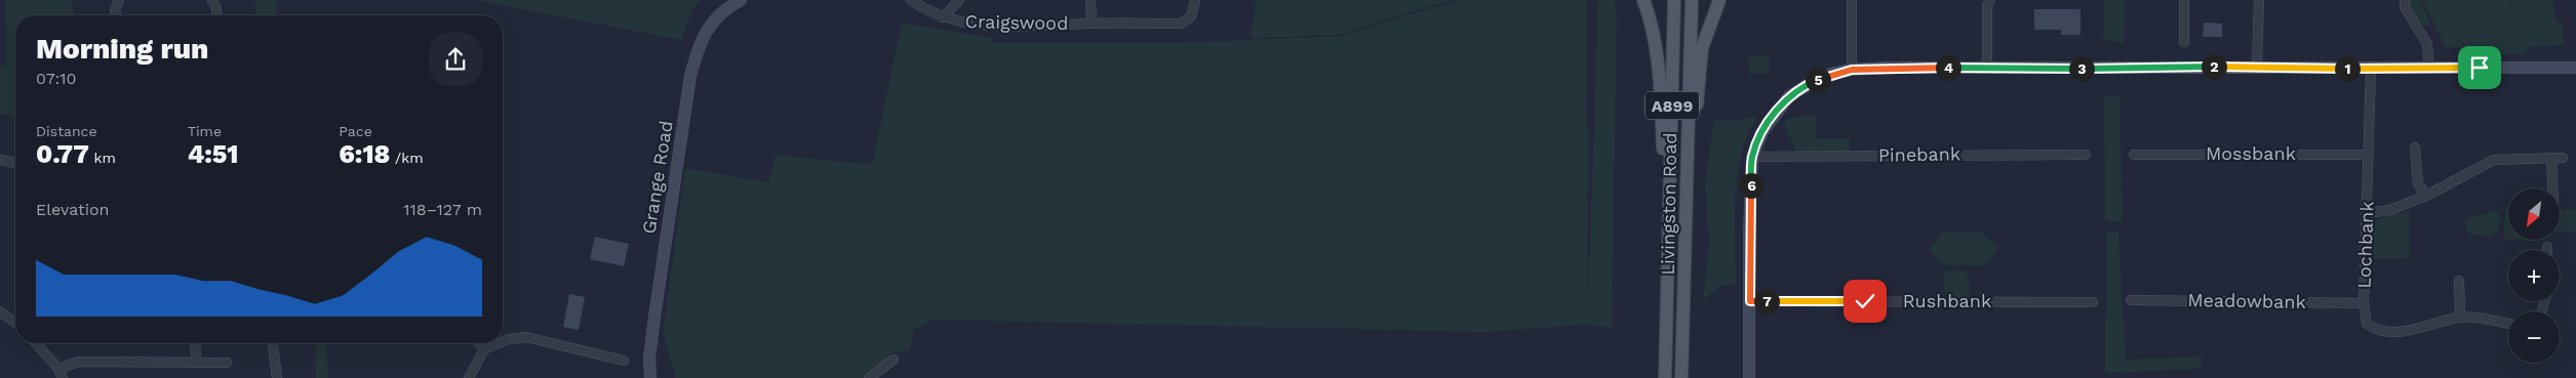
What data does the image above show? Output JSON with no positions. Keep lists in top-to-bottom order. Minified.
{"streets":{"main road":["A899","Livingston Road"],"street":["Craigswood","Mossbank","Pinebank","Grange Road","Lochbank","Rushbank","Meadowbank"]},"crossings":[["A899","Livingston Road"],["Mossbank","Lochbank"],["Lochbank","Meadowbank"]],"north":"bottom left","page":{"heading":["Morning run","07:10"],"pins":["2","4","1","3","5","6","7"],"stats":[["Distance","0.77 km"],["Time","4:51"],["Pace","6:18 /km"]],"map_buttons":["+","−"],"chart":["Elevation","118–127 m"]}}
